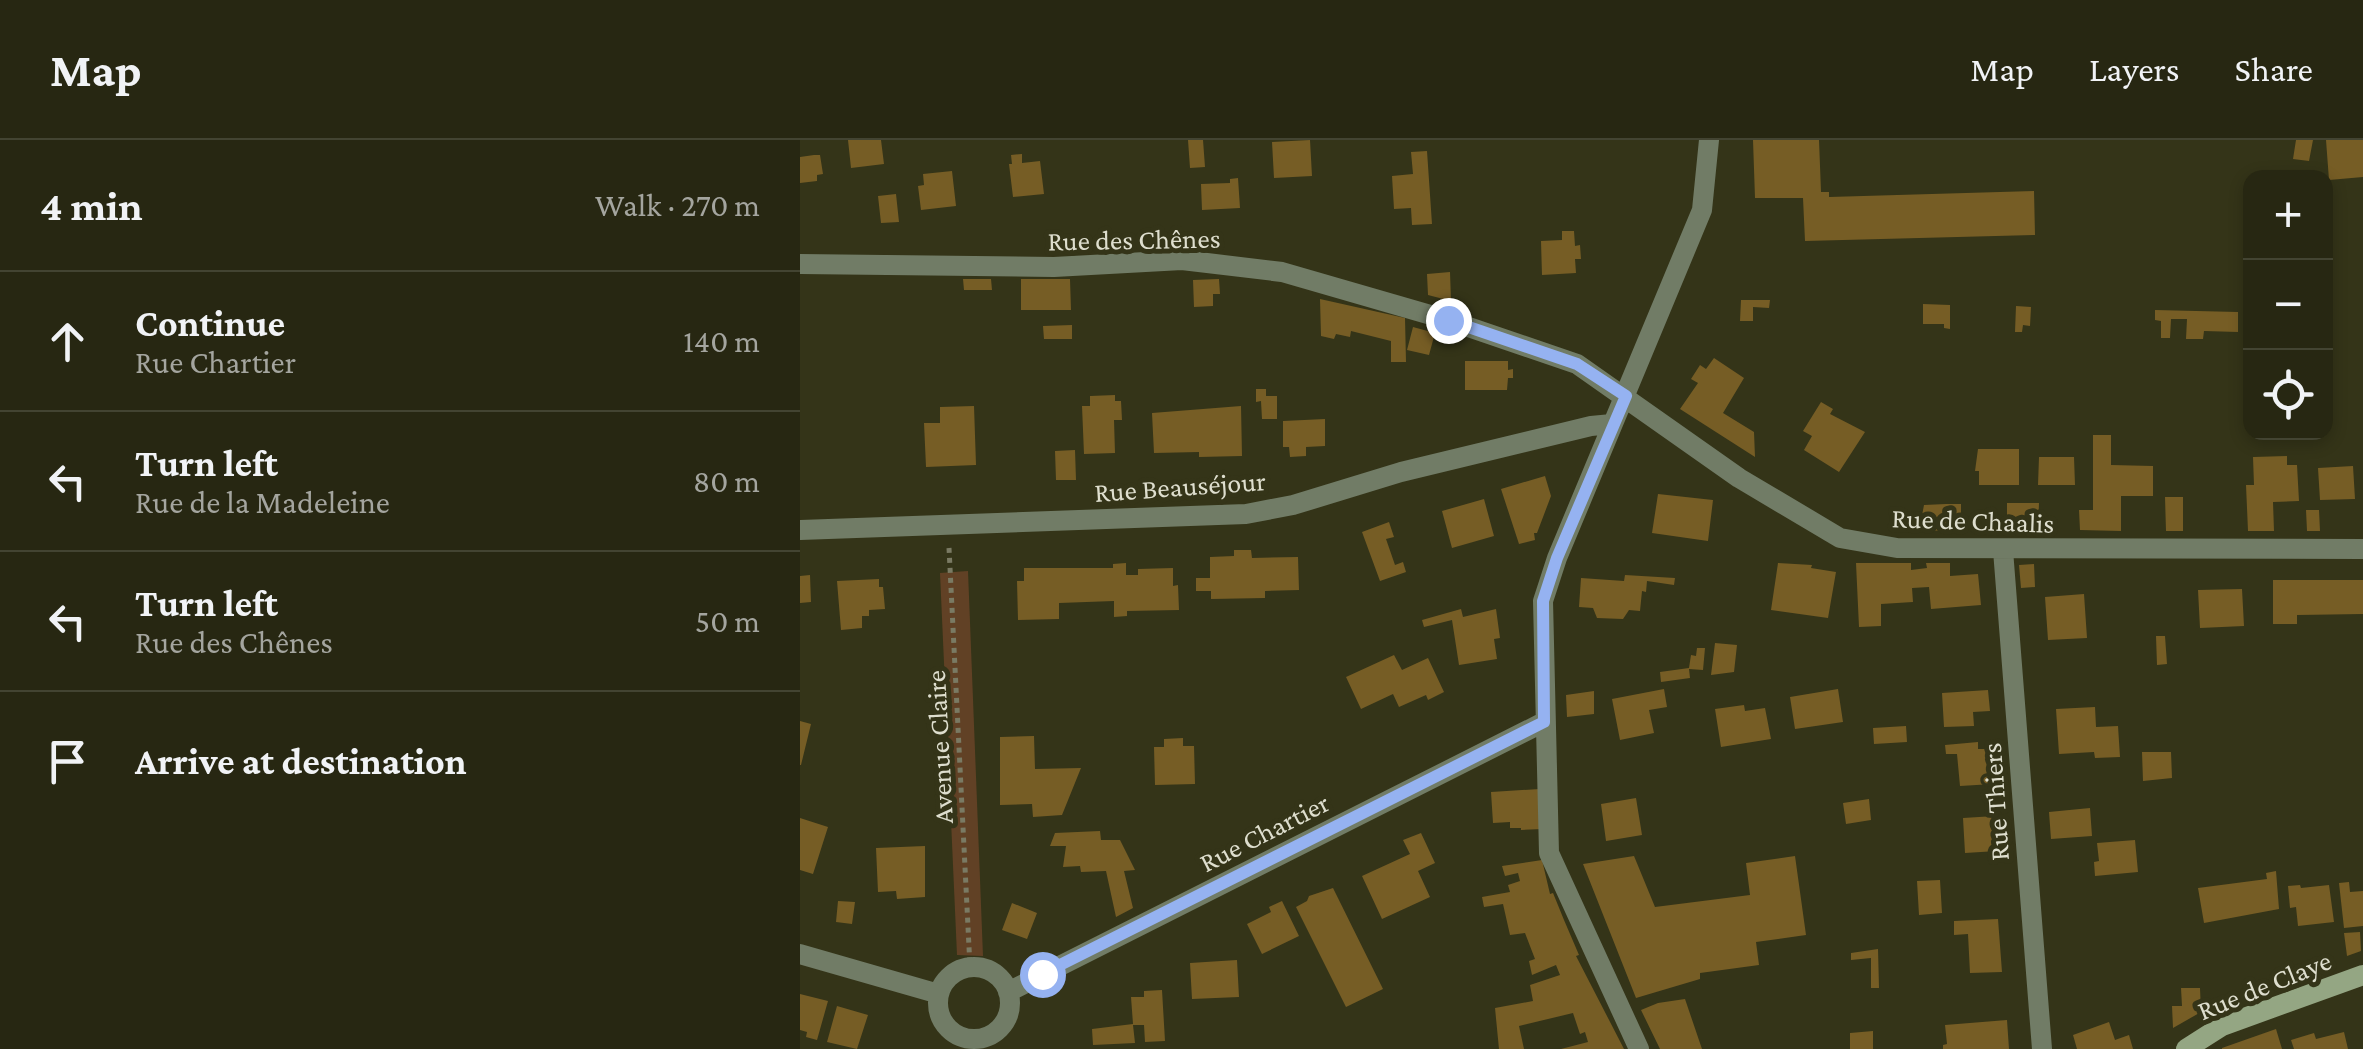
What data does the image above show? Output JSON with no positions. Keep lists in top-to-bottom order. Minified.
{"streets":{"street":["Rue des Chênes","Rue Beauséjour","Rue de Chaalis","Rue Thiers","Rue Chartier","Rue de Claye"],"path":["Avenue Claire"]},"crossings":[["Rue des Chênes","Rue de Chaalis"],["Rue Beauséjour","Avenue Claire"],["Rue de Chaalis","Rue Thiers"],["Avenue Claire","Rue Chartier"]],"page":{"header":"Map","nav":["Map","Layers","Share"],"heading":["4 min","Walk · 270 m"],"map_buttons":["+","−"],"list":[["Continue","Rue Chartier","140 m"],["Turn left","Rue de la Madeleine","80 m"],["Turn left","Rue des Chênes","50 m"],"Arrive at destination"]}}
